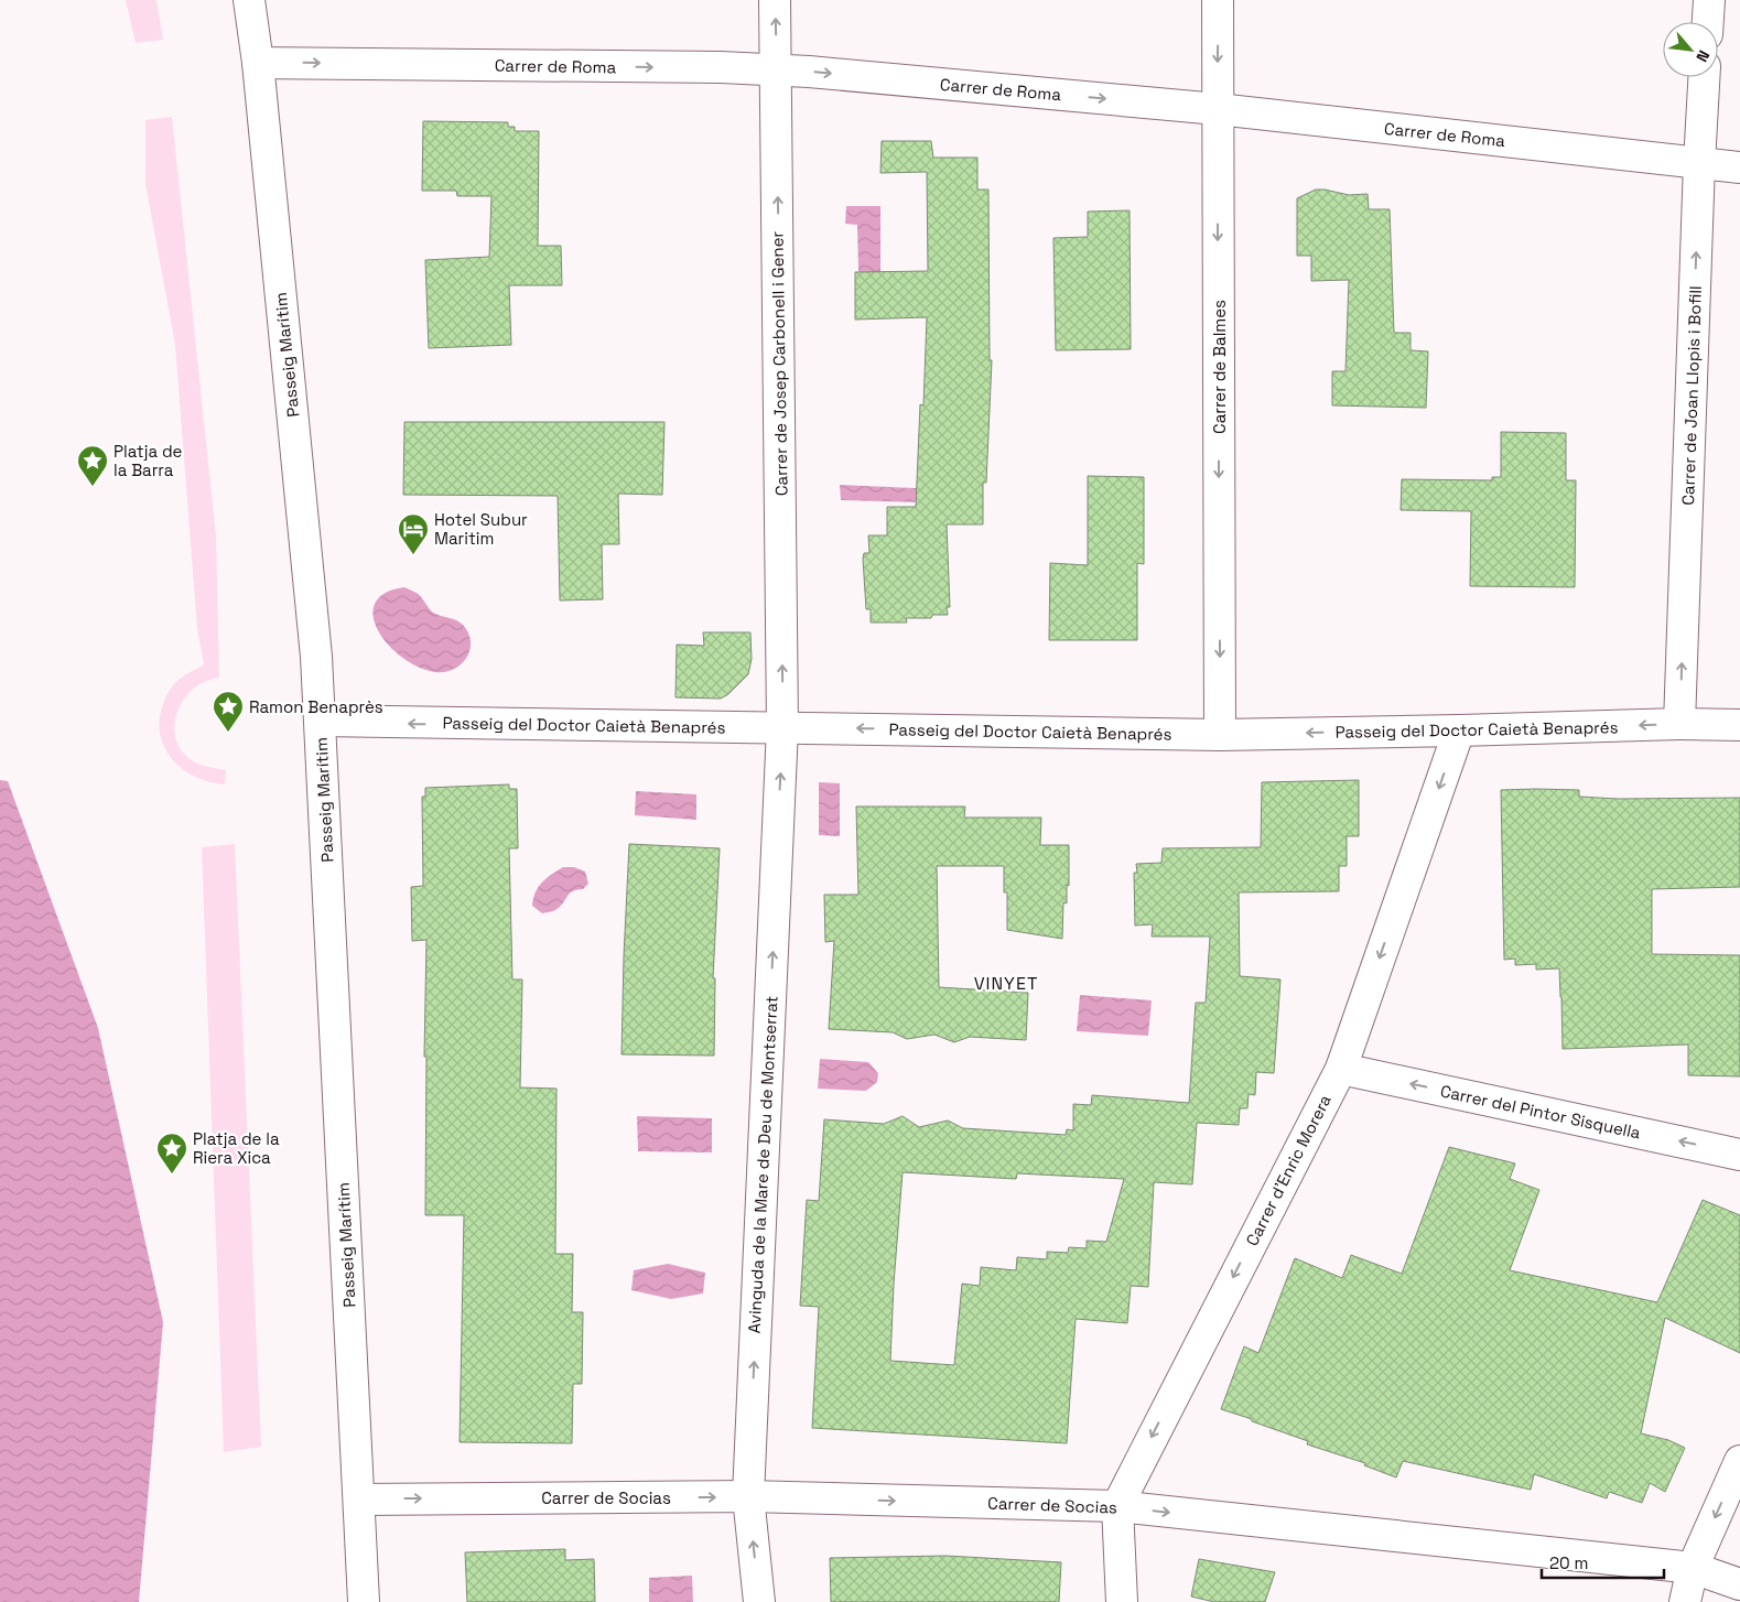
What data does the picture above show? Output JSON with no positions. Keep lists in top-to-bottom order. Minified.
{"streets":{"street":["Carrer de Roma","Passeig Marítim","Carrer de Josep Carbonell i Gener","Carrer de Balmes","Carrer de Joan Llopis i Bofill","Passeig del Doctor Caietà Benaprés","Carrer del Pintor Sisquella","Avinguda de la Mare de Deu de Montserrat","Carrer d'Enric Morera","Carrer de Socias"]},"crossings":[["Carrer de Roma","Passeig Marítim"],["Carrer de Roma","Carrer de Josep Carbonell i Gener"],["Carrer de Roma","Carrer de Balmes"],["Carrer de Roma","Carrer de Joan Llopis i Bofill"],["Passeig Marítim","Passeig del Doctor Caietà Benaprés"],["Passeig Marítim","Carrer de Socias"],["Carrer de Josep Carbonell i Gener","Passeig del Doctor Caietà Benaprés"],["Carrer de Josep Carbonell i Gener","Avinguda de la Mare de Deu de Montserrat"],["Carrer de Balmes","Passeig del Doctor Caietà Benaprés"],["Carrer de Joan Llopis i Bofill","Passeig del Doctor Caietà Benaprés"],["Passeig del Doctor Caietà Benaprés","Avinguda de la Mare de Deu de Montserrat"],["Passeig del Doctor Caietà Benaprés","Carrer d'Enric Morera"],["Carrer del Pintor Sisquella","Carrer d'Enric Morera"],["Avinguda de la Mare de Deu de Montserrat","Carrer de Socias"],["Carrer d'Enric Morera","Carrer de Socias"]],"one_way":["Carrer de Roma","Carrer de Josep Carbonell i Gener","Carrer de Balmes","Carrer de Joan Llopis i Bofill","Passeig del Doctor Caietà Benaprés","Carrer del Pintor Sisquella","Avinguda de la Mare de Deu de Montserrat","Carrer d'Enric Morera","Carrer de Socias"],"districts":["VINYET"],"places":{"place":["Platja de la Barra","Ramon Benaprès","Platja de la Riera Xica"],"hotel":["Hotel Subur Maritim"]},"scale_bar":"20 m","north":"bottom right"}
